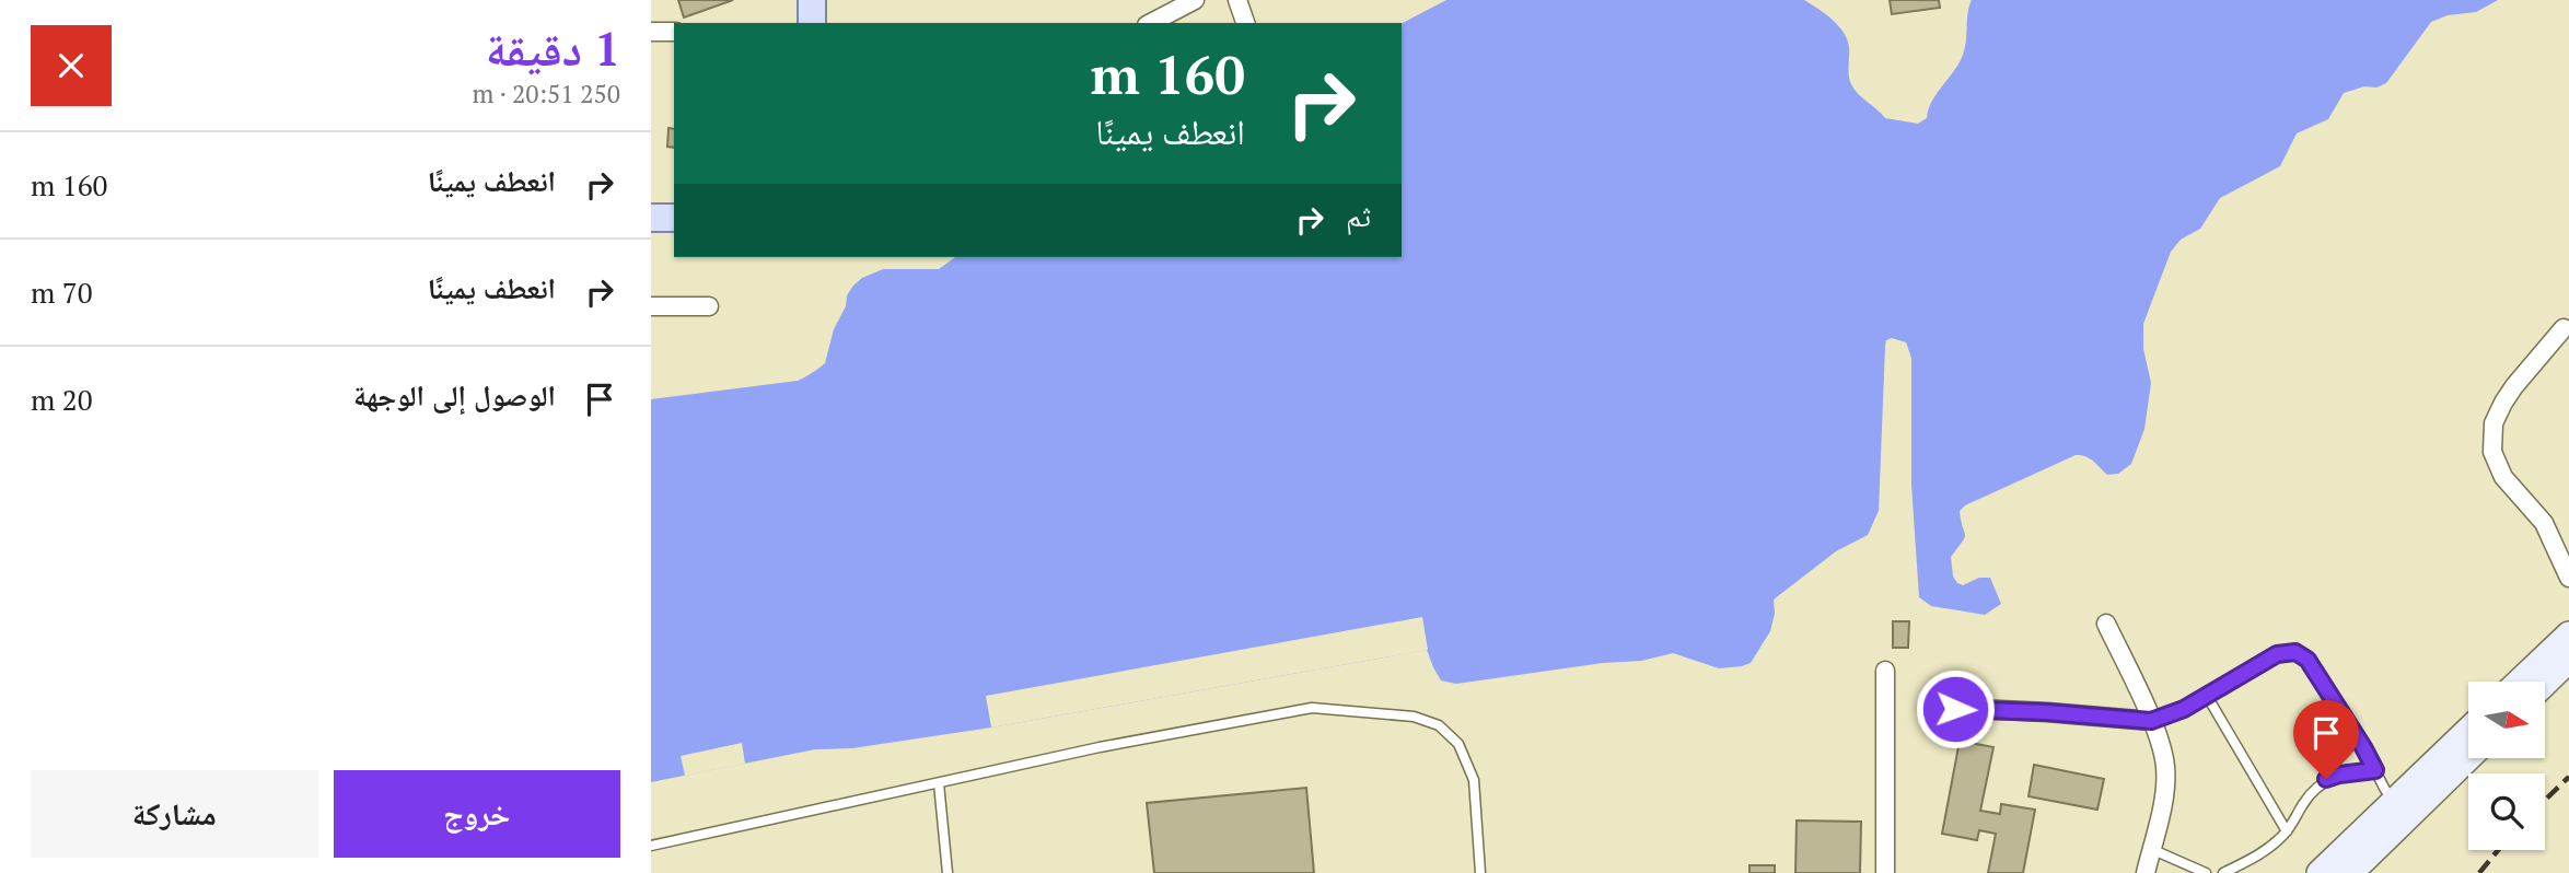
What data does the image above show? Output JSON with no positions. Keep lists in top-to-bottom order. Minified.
{"north":"right","page":{"heading":["1 دقيقة","250 m · 20:51"],"turn":["160 m","انعطف يمينًا"],"list":[{"name":"انعطف يمينًا","value":"160 m"},{"name":"انعطف يمينًا","value":"70 m"},{"name":"الوصول إلى الوجهة","value":"20 m"}],"then":"ثم","buttons":["خروج","مشاركة"]}}
